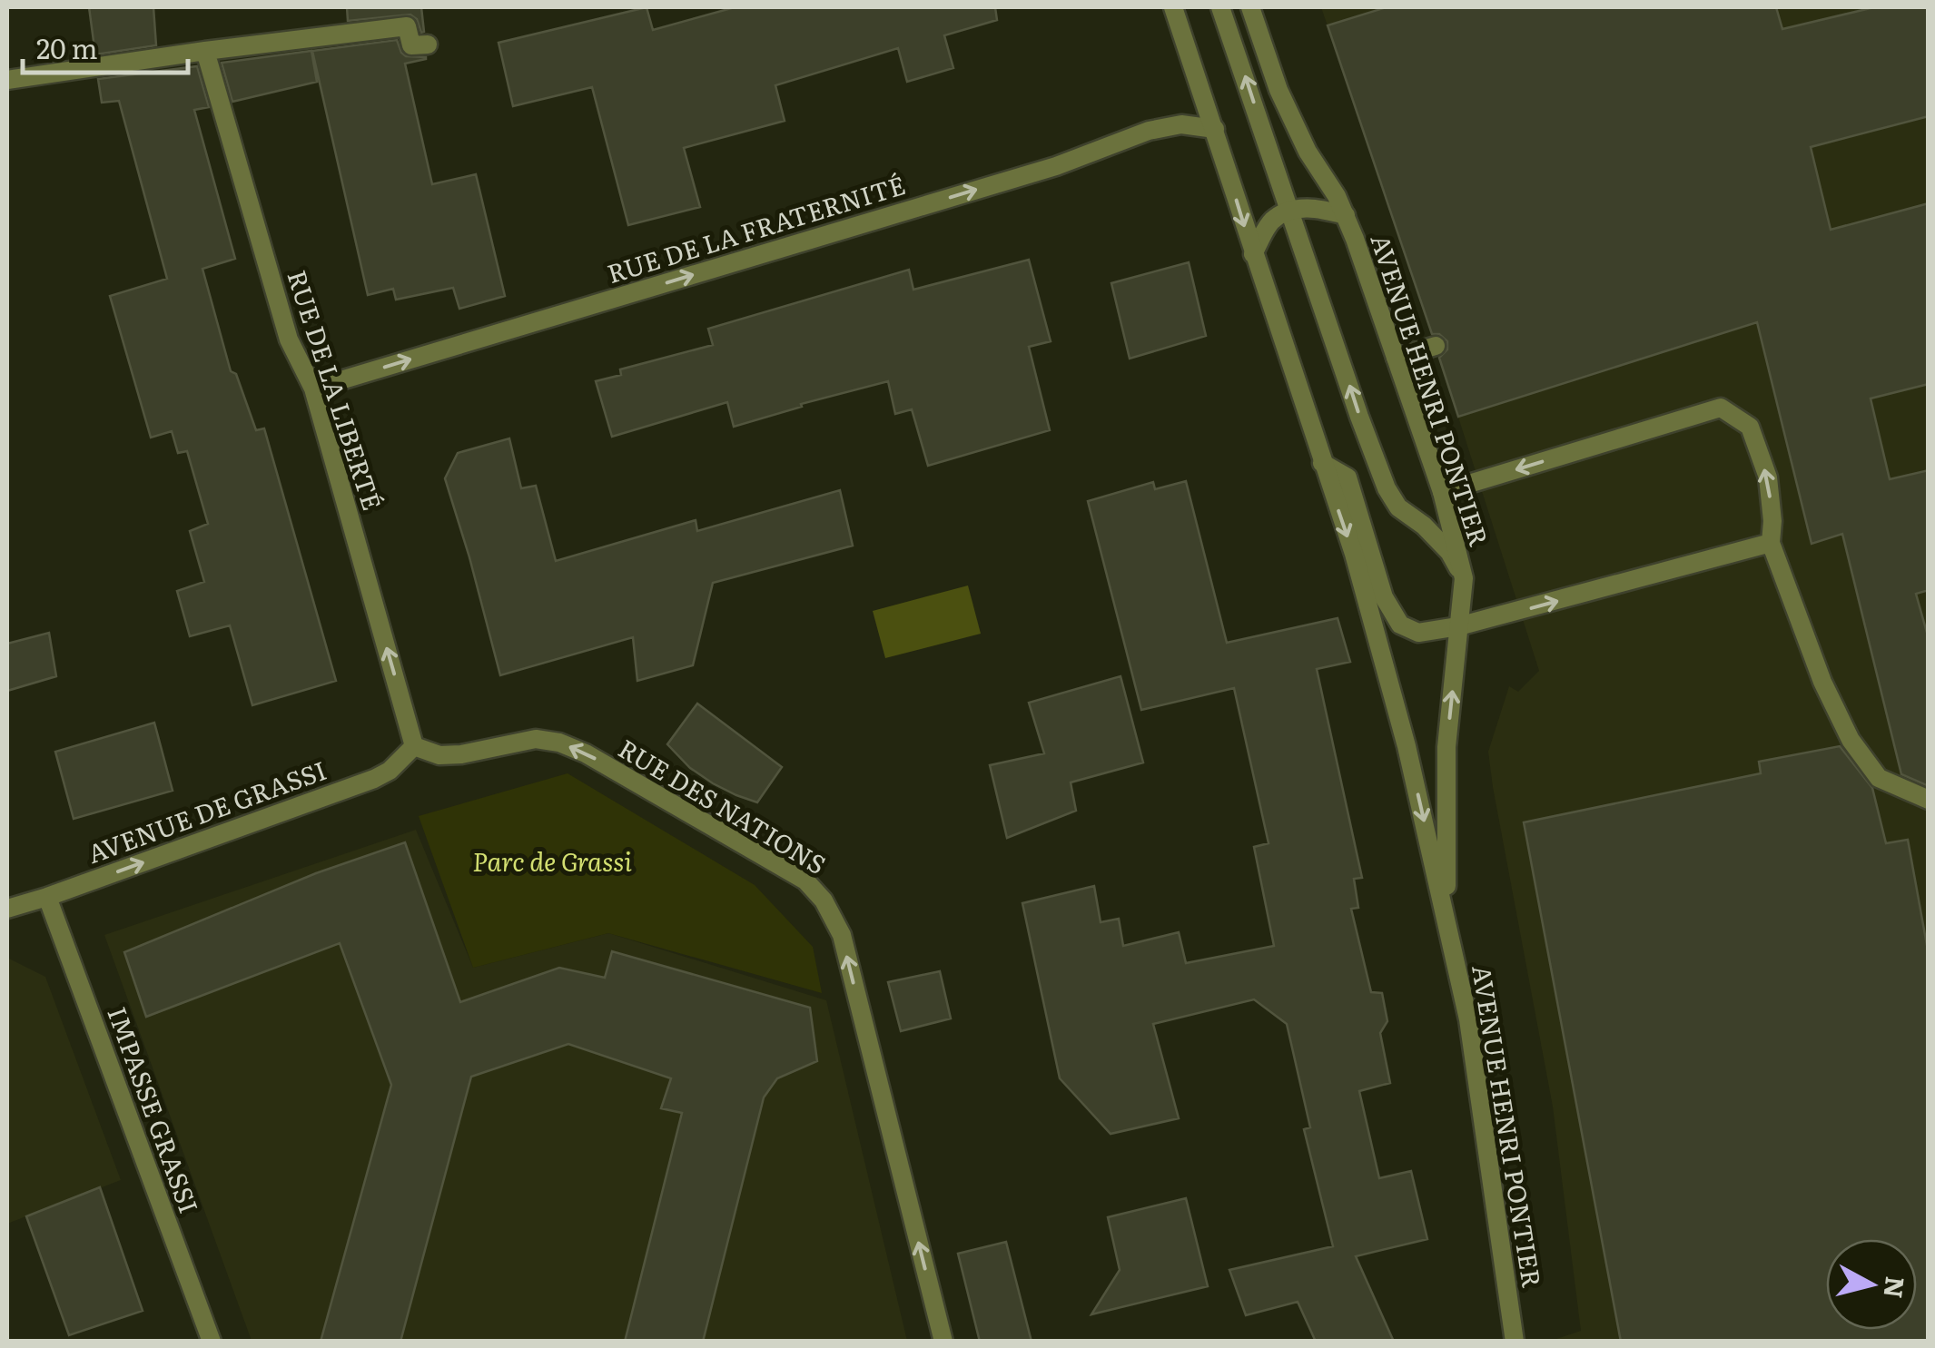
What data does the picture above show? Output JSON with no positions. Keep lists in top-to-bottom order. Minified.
{"streets":{"street":["RUE DE LA FRATERNITÉ","RUE DE LA LIBERTÉ","AVENUE HENRI PONTIER","RUE DES NATIONS","AVENUE DE GRASSI","IMPASSE GRASSI"]},"crossings":[["RUE DE LA FRATERNITÉ","RUE DE LA LIBERTÉ"],["RUE DE LA FRATERNITÉ","AVENUE HENRI PONTIER"],["RUE DE LA LIBERTÉ","RUE DES NATIONS"],["RUE DE LA LIBERTÉ","AVENUE DE GRASSI"],["RUE DES NATIONS","AVENUE DE GRASSI"],["AVENUE DE GRASSI","IMPASSE GRASSI"]],"one_way":["RUE DE LA FRATERNITÉ","RUE DE LA LIBERTÉ","RUE DES NATIONS","AVENUE DE GRASSI"],"parks":["Parc de Grassi"],"scale_bar":"20 m","north":"right"}
